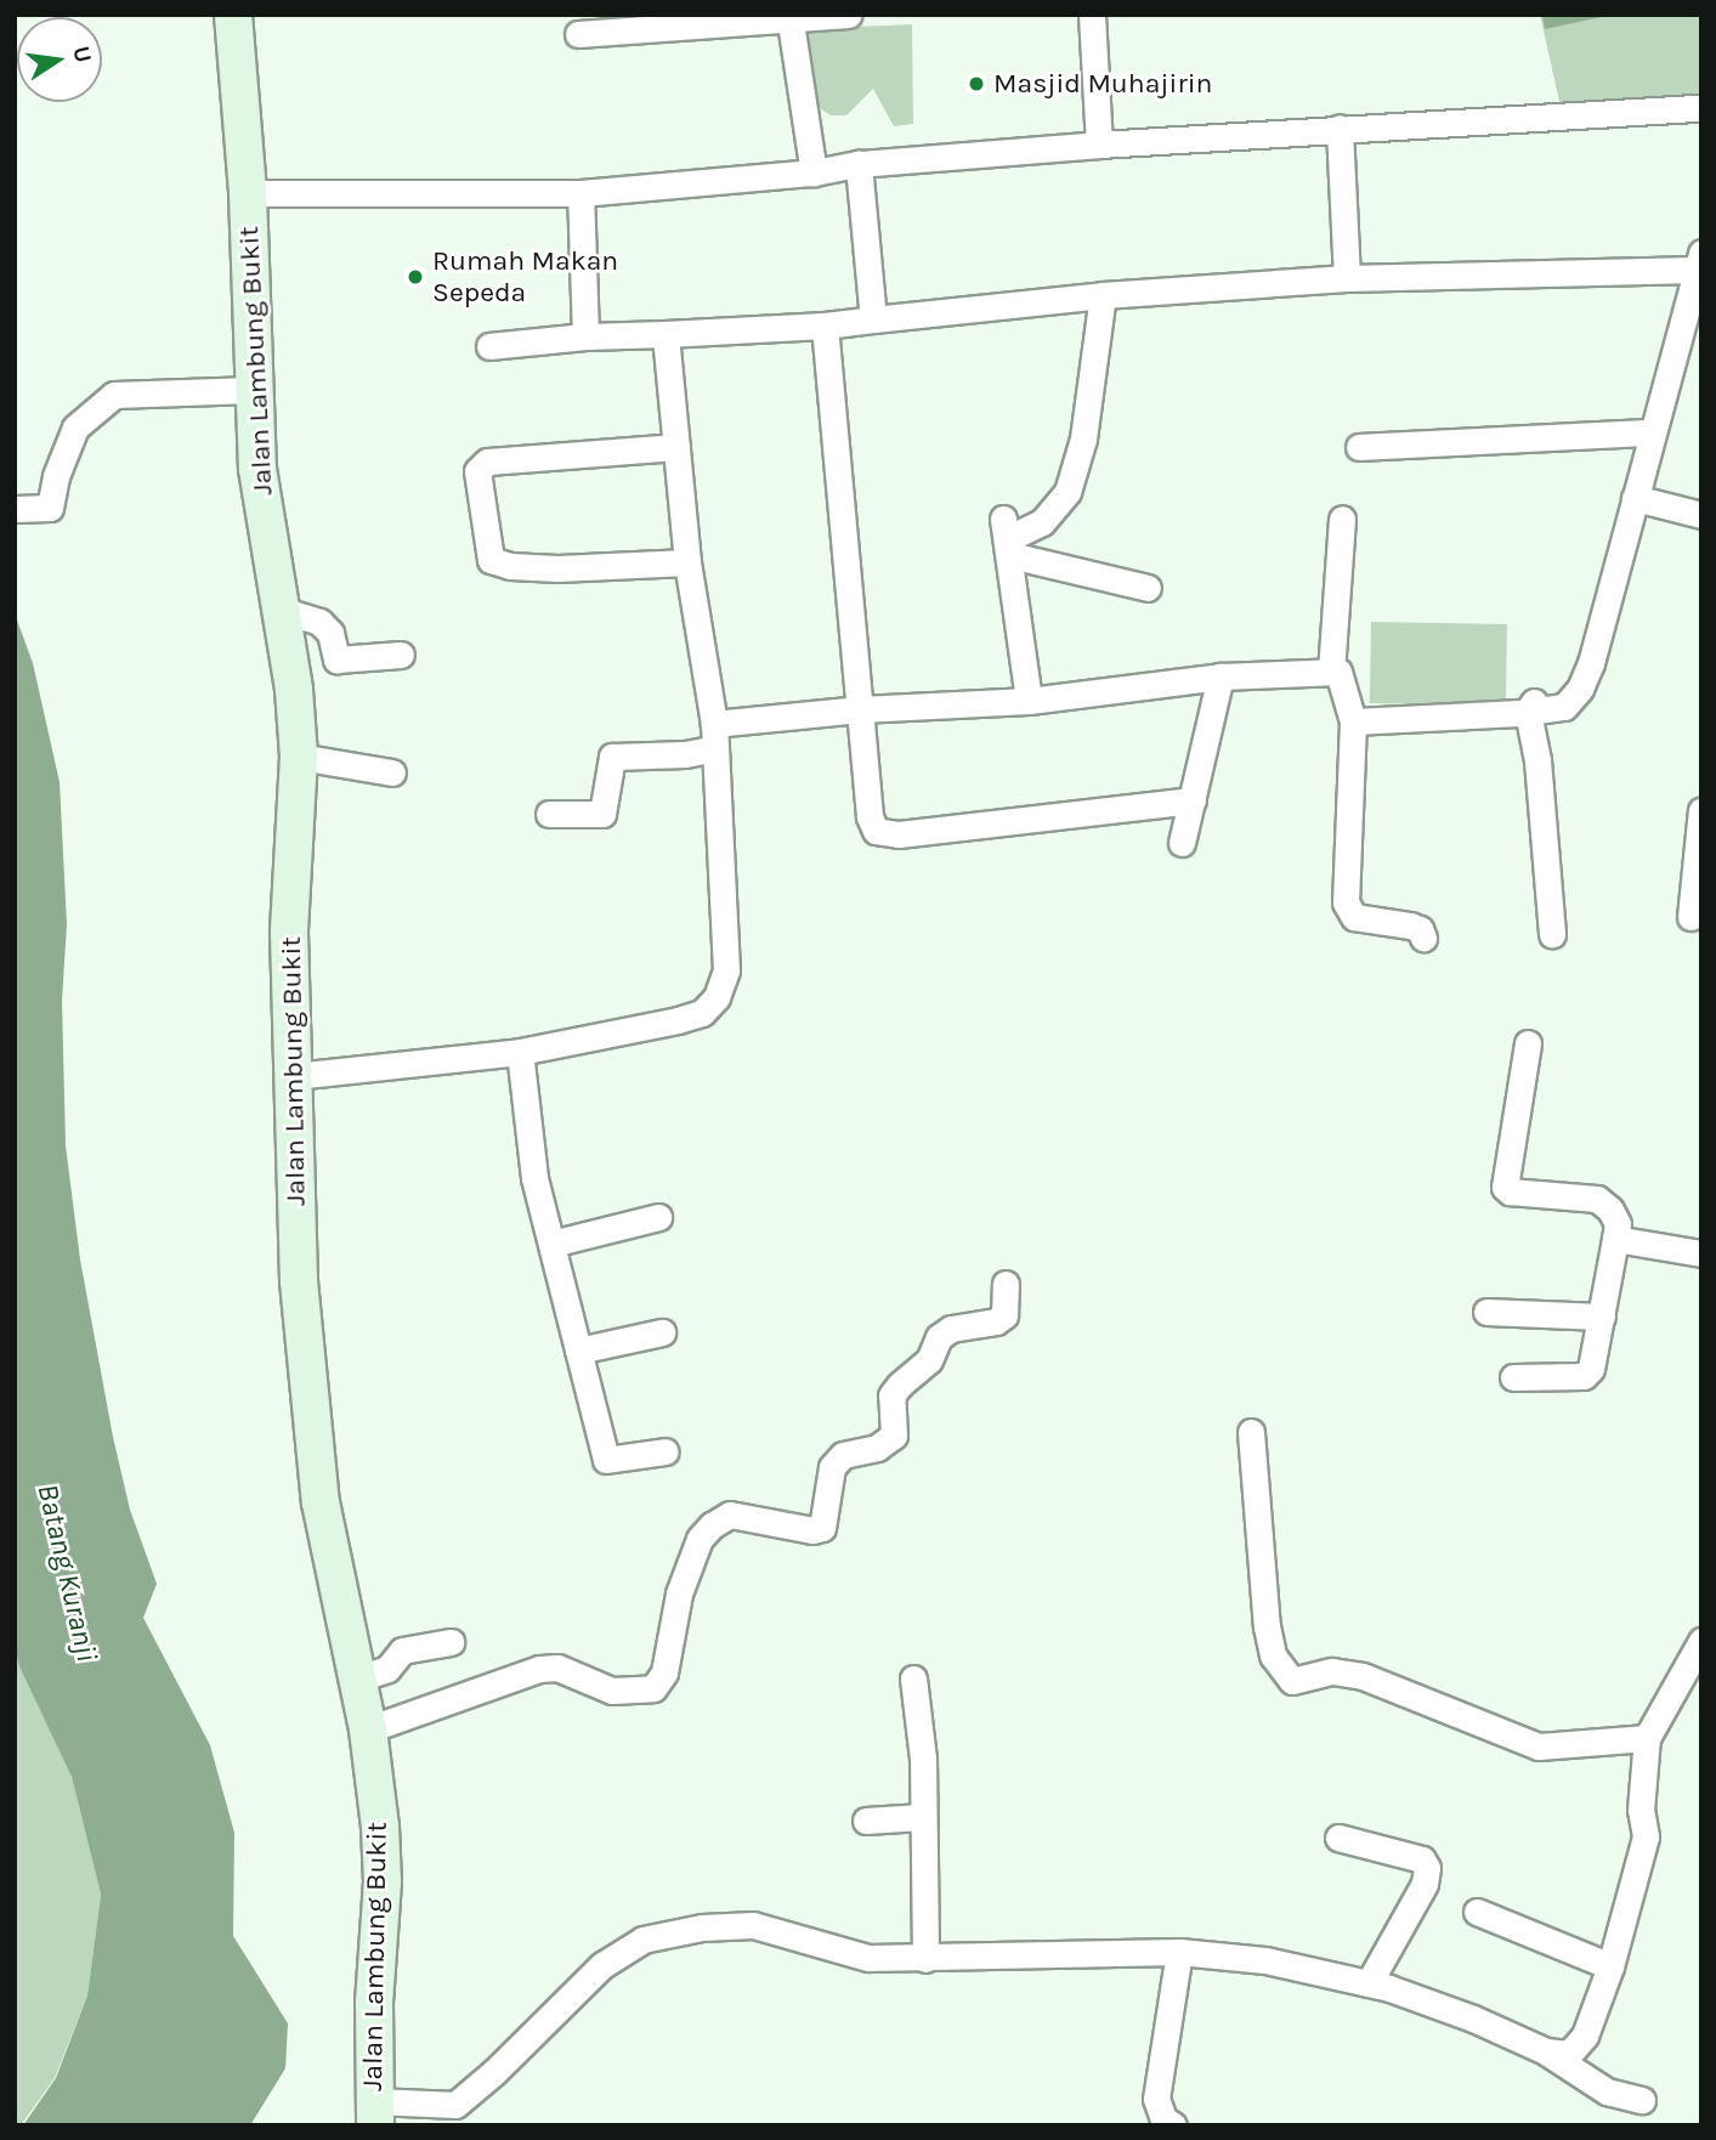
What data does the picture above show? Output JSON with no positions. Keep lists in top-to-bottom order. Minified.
{"streets":{"street":["Jalan Lambung Bukit"]},"water":["Batang Kuranji"],"places":["Masjid Muhajirin","Rumah Makan Sepeda"],"north":"right"}
